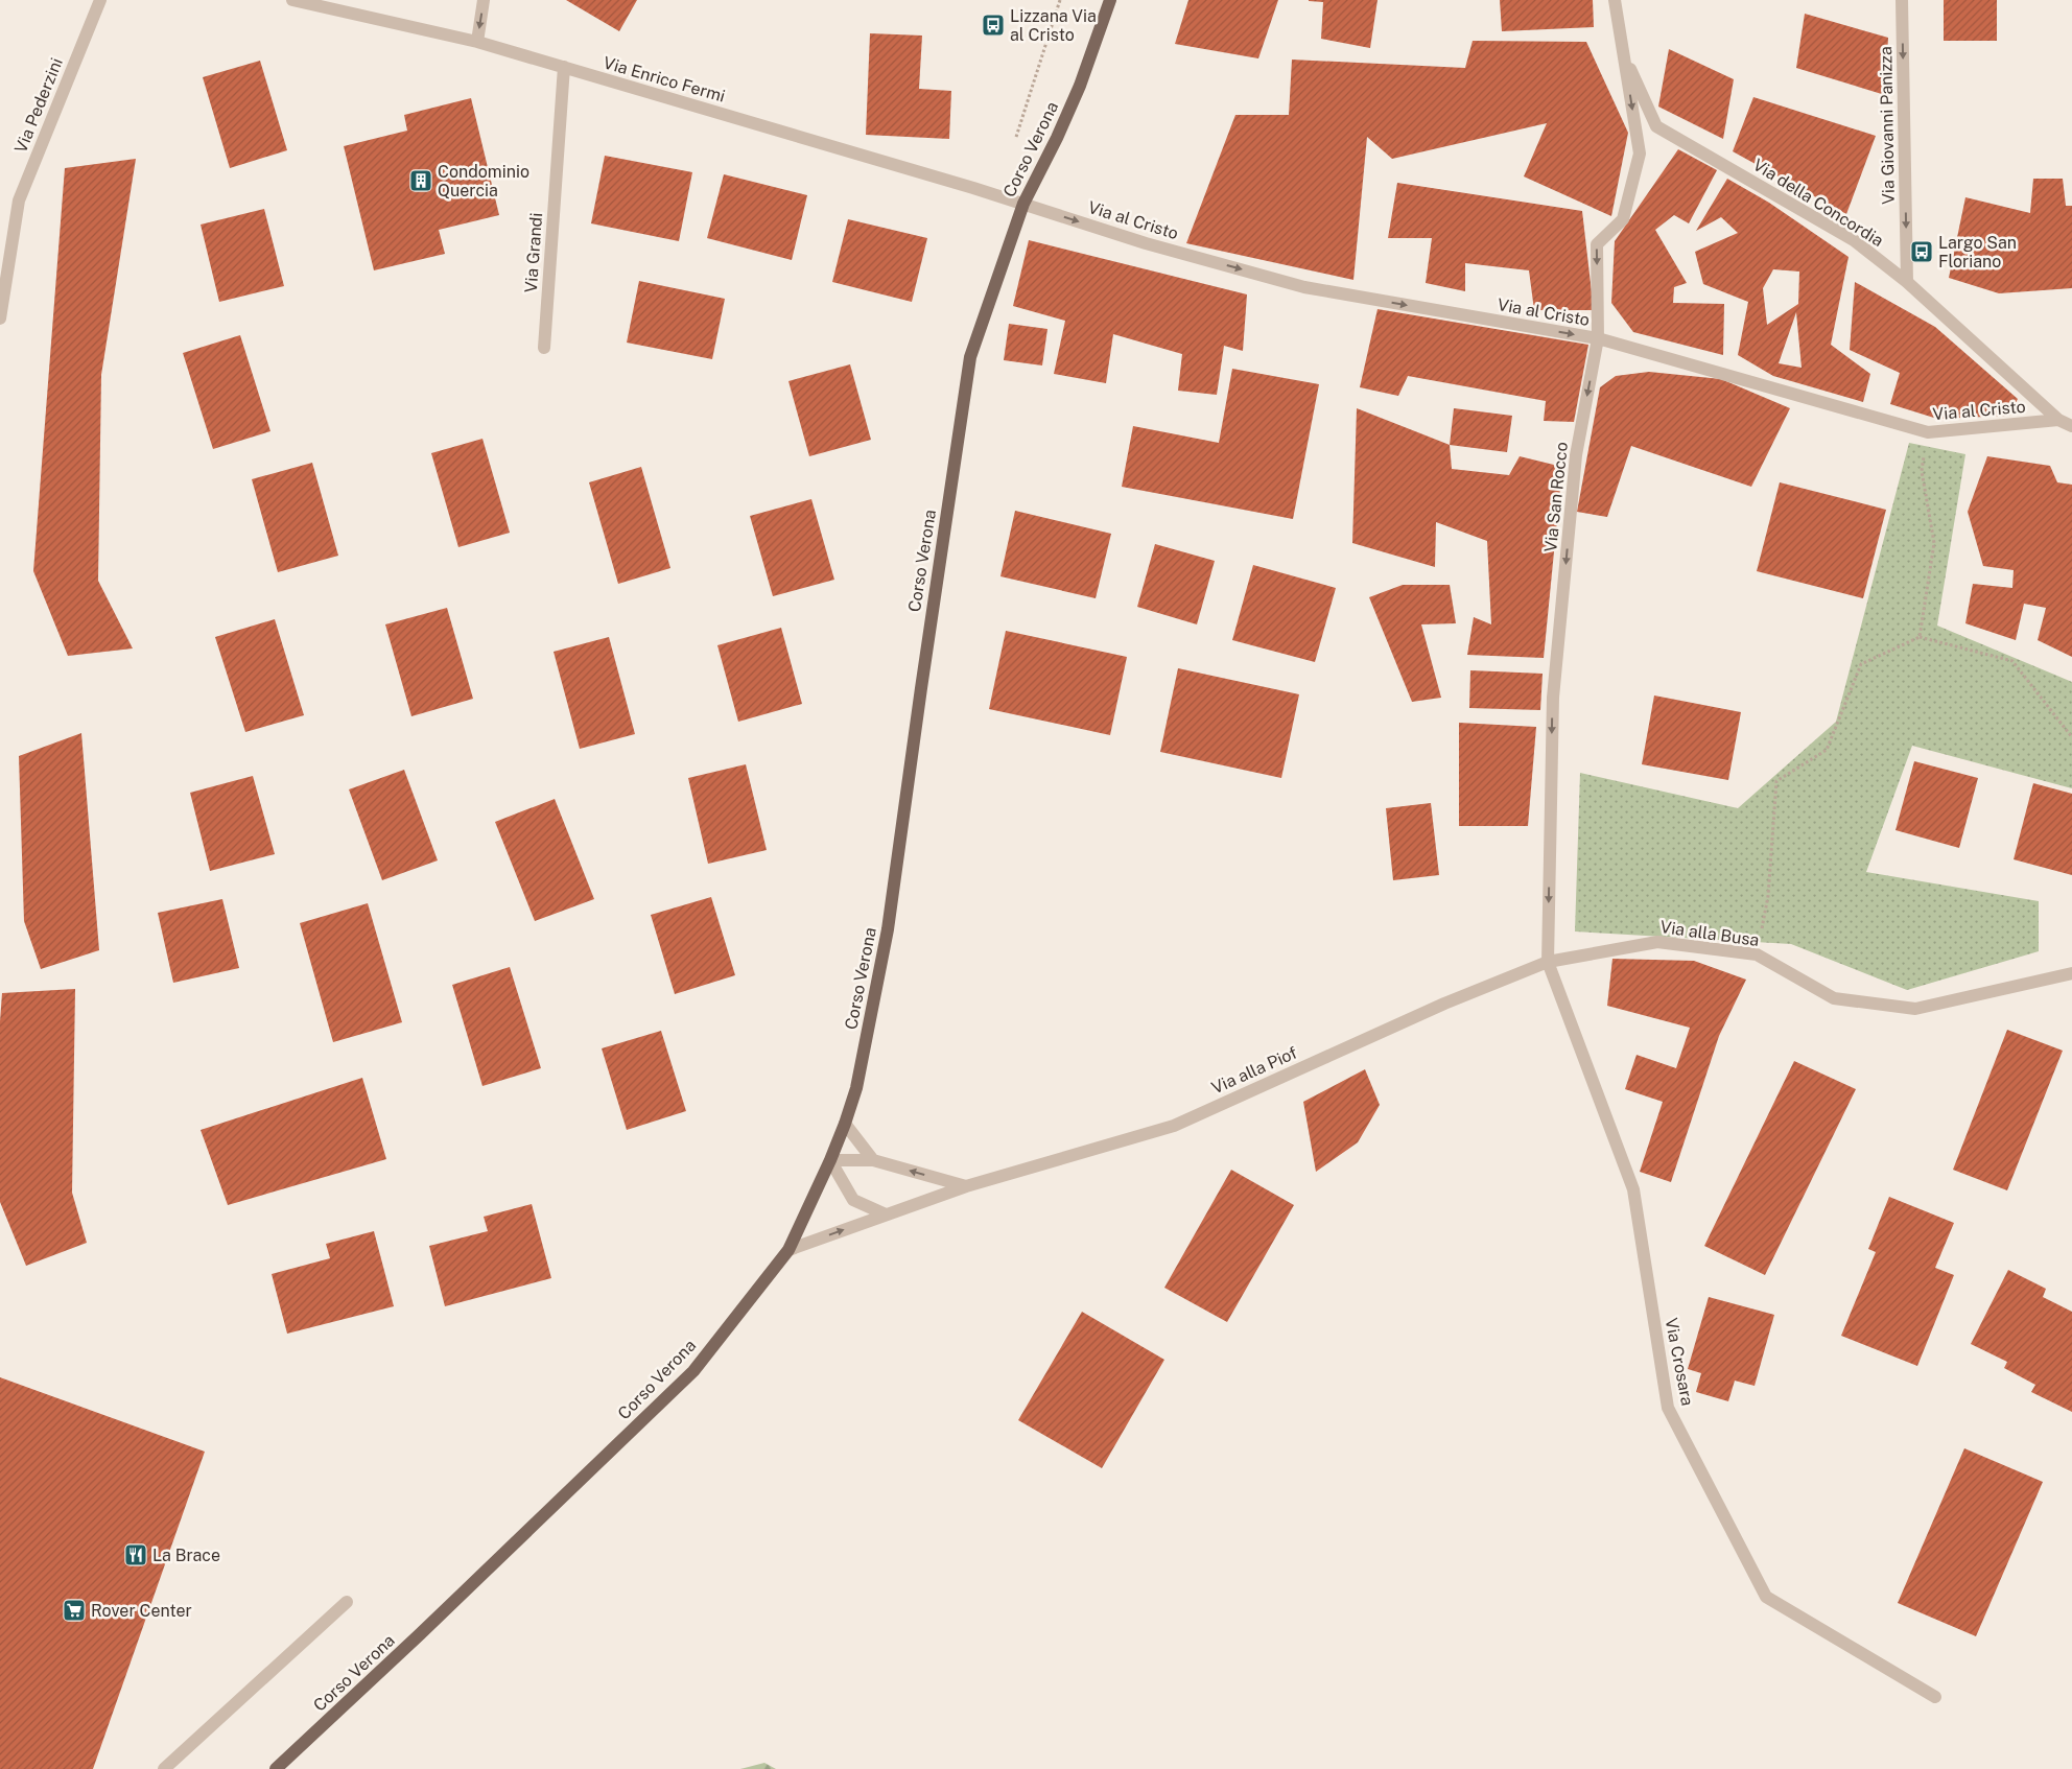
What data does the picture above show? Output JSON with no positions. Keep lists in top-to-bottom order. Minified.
{"streets":{"main road":["Corso Verona"],"street":["Via Enrico Fermi","Via Pederzini","Via Giovanni Panizza","Via della Concordia","Via al Cristo","Via Grandi","Via San Rocco","Via alla Busa","Via alla Piof","Via Crosara"]},"crossings":[["Via Enrico Fermi","Corso Verona"],["Via Enrico Fermi","Via al Cristo"],["Via Enrico Fermi","Via Grandi"],["Via Giovanni Panizza","Via della Concordia"],["Corso Verona","Via al Cristo"],["Corso Verona","Via alla Piof"],["Via della Concordia","Via al Cristo"],["Via della Concordia","Via San Rocco"],["Via al Cristo","Via San Rocco"],["Via San Rocco","Via alla Busa"],["Via San Rocco","Via alla Piof"],["Via San Rocco","Via Crosara"],["Via alla Busa","Via alla Piof"],["Via alla Busa","Via Crosara"],["Via alla Piof","Via Crosara"]],"one_way":["Via Giovanni Panizza","Via al Cristo","Via San Rocco"],"places":{"bus stop":["Lizzana Via al Cristo","Largo San Floriano"],"building":["Condominio Quercia"],"restaurant":["La Brace"],"supermarket":["Rover Center"]}}
